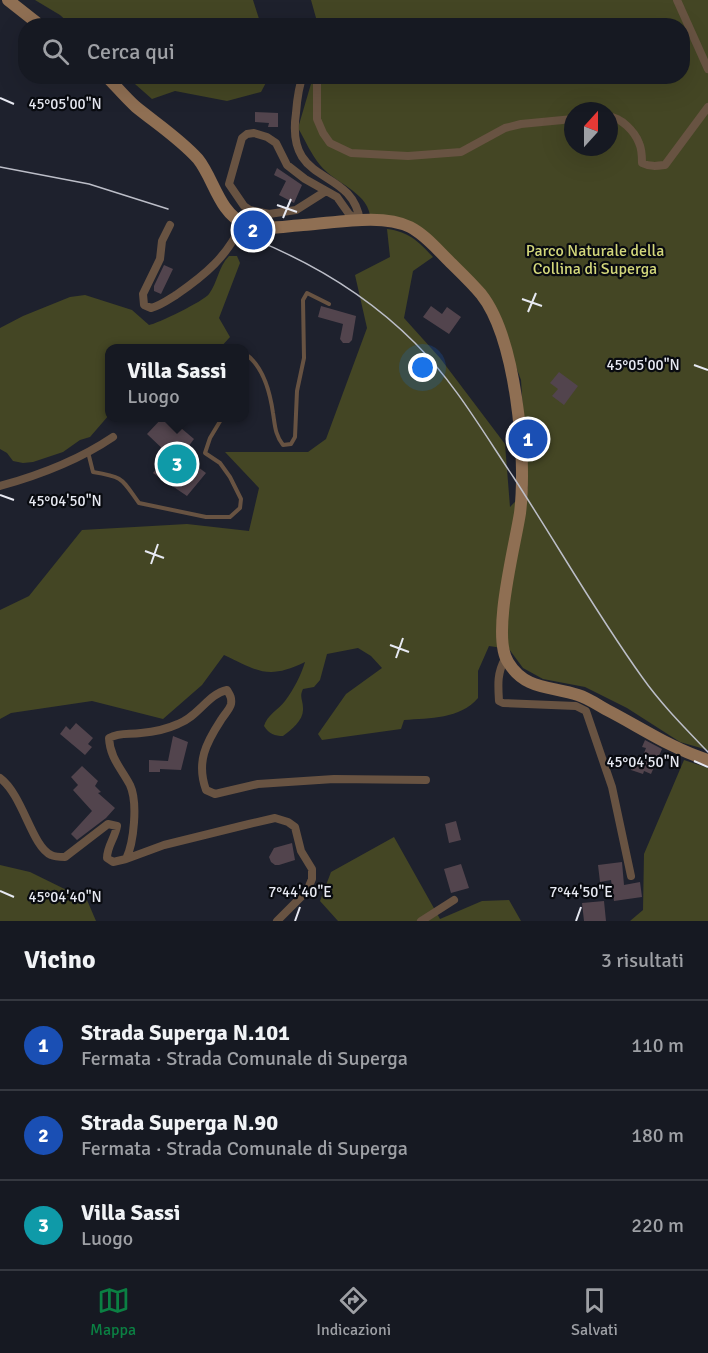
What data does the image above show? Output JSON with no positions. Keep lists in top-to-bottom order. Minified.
{"parks":["Parco Naturale della Collina di Superga"],"north":"top","page":{"search":"Cerca qui","pins":["2","1","3"],"popup":["Villa Sassi","Luogo"],"heading":["Vicino","3 risultati"],"list":[{"mark":"1","name":"Strada Superga N.101","note":"Fermata · Strada Comunale di Superga","value":"110 m"},{"mark":"2","name":"Strada Superga N.90","note":"Fermata · Strada Comunale di Superga","value":"180 m"},{"mark":"3","name":"Villa Sassi","note":"Luogo","value":"220 m"}],"nav":["Mappa","Indicazioni","Salvati"]},"coordinates":["45°05'00\"N","45°04'50\"N","7°44'40\"E","7°44'50\"E","45°04'40\"N"]}
